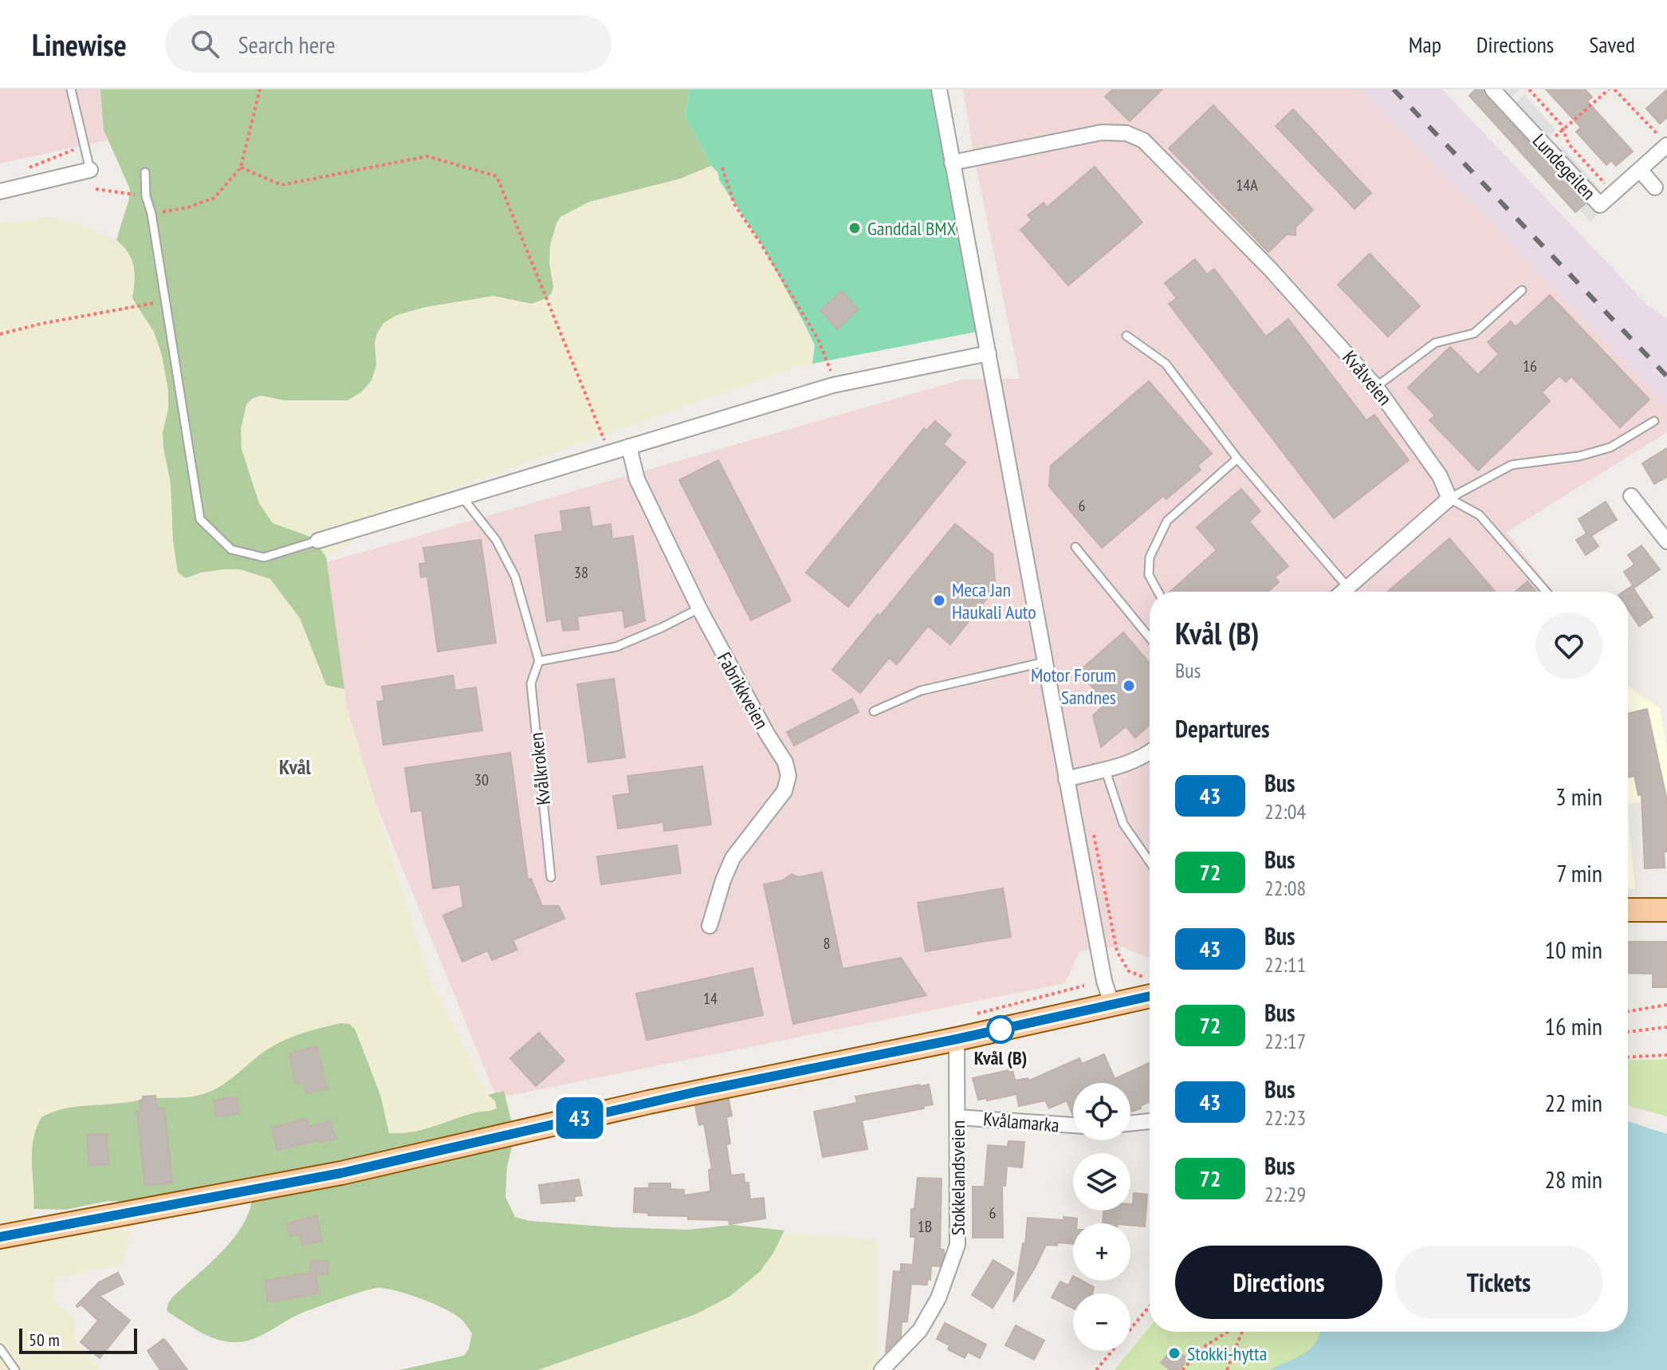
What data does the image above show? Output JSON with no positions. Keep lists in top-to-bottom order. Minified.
{"streets":{"street":["Lundegeilen","Kvålveien","Fabrikkveien","Kvålamarka","Stokkelandsveien"],"lane":["Kvålkroken"]},"crossings":[["Kvålamarka","Stokkelandsveien"]],"districts":["Kvål"],"places":["Ganddal BMX","Meca Jan Haukali Auto","Motor Forum Sandnes","Kvål (B)","Stokki-hytta"],"lines":["bus line 43"],"house_numbers":["14A","16","6","38","30","8","14","6","1B"],"scale_bar":"50 m","page":{"header":"Linewise","search":"Search here","nav":["Map","Directions","Saved"],"on_map":"43","heading":[["Kvål (B)","Bus"],"Departures"],"list":[{"mark":"43","name":"Bus","note":"22:04","value":"3 min"},{"mark":"72","name":"Bus","note":"22:08","value":"7 min"},{"mark":"43","name":"Bus","note":"22:11","value":"10 min"},{"mark":"72","name":"Bus","note":"22:17","value":"16 min"},{"mark":"43","name":"Bus","note":"22:23","value":"22 min"},{"mark":"72","name":"Bus","note":"22:29","value":"28 min"}],"map_buttons":["+","−"],"buttons":["Directions","Tickets"],"scale":"50 m"}}
